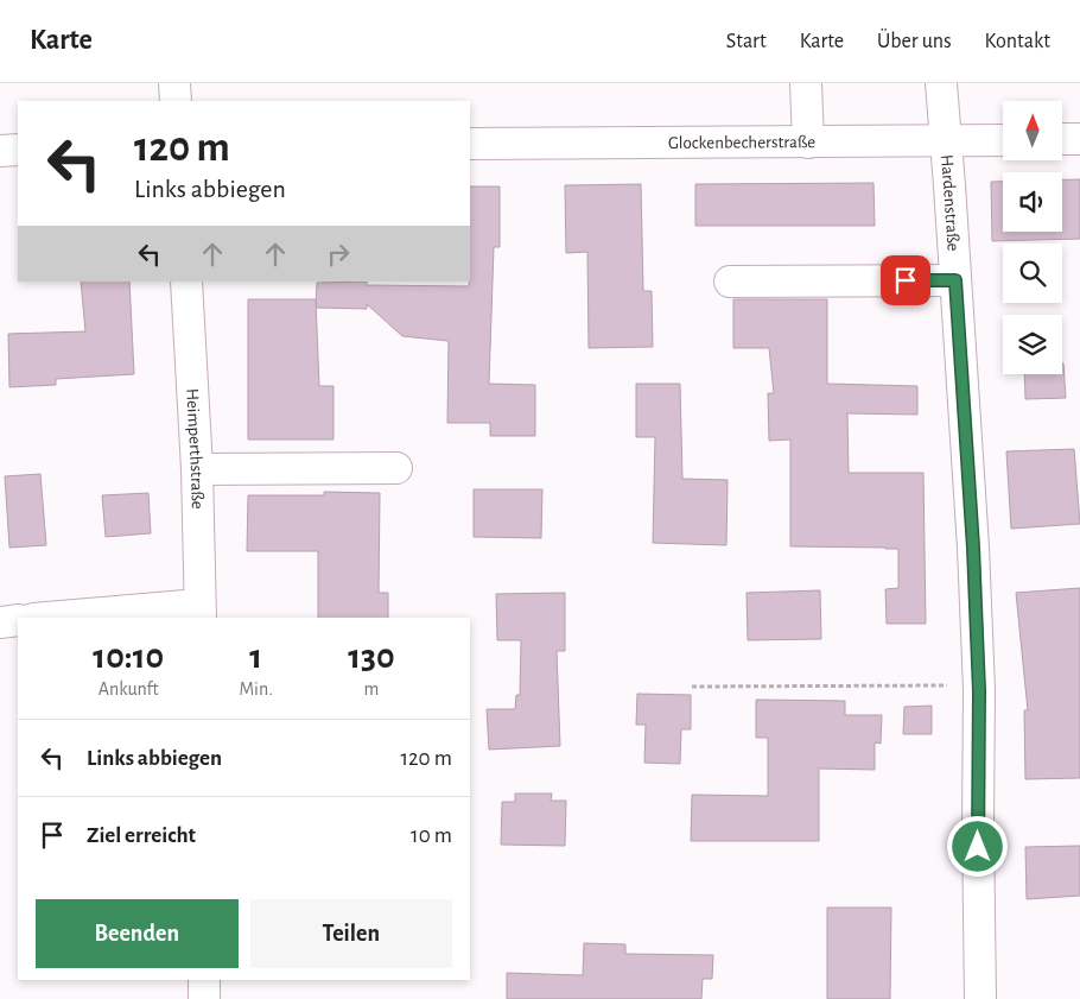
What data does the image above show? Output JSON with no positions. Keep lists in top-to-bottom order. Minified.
{"streets":{"street":["Glockenbecherstraße","Hardenstraße","Heimperthstraße"]},"crossings":[["Glockenbecherstraße","Hardenstraße"]],"north":"top","page":{"header":"Karte","nav":["Start","Karte","Über uns","Kontakt"],"turn":["120 m","Links abbiegen"],"eta":["10:10","Ankunft","1","Min.","130","m"],"list":[{"name":"Links abbiegen","value":"120 m"},{"name":"Ziel erreicht","value":"10 m"}],"buttons":["Beenden","Teilen"]}}
